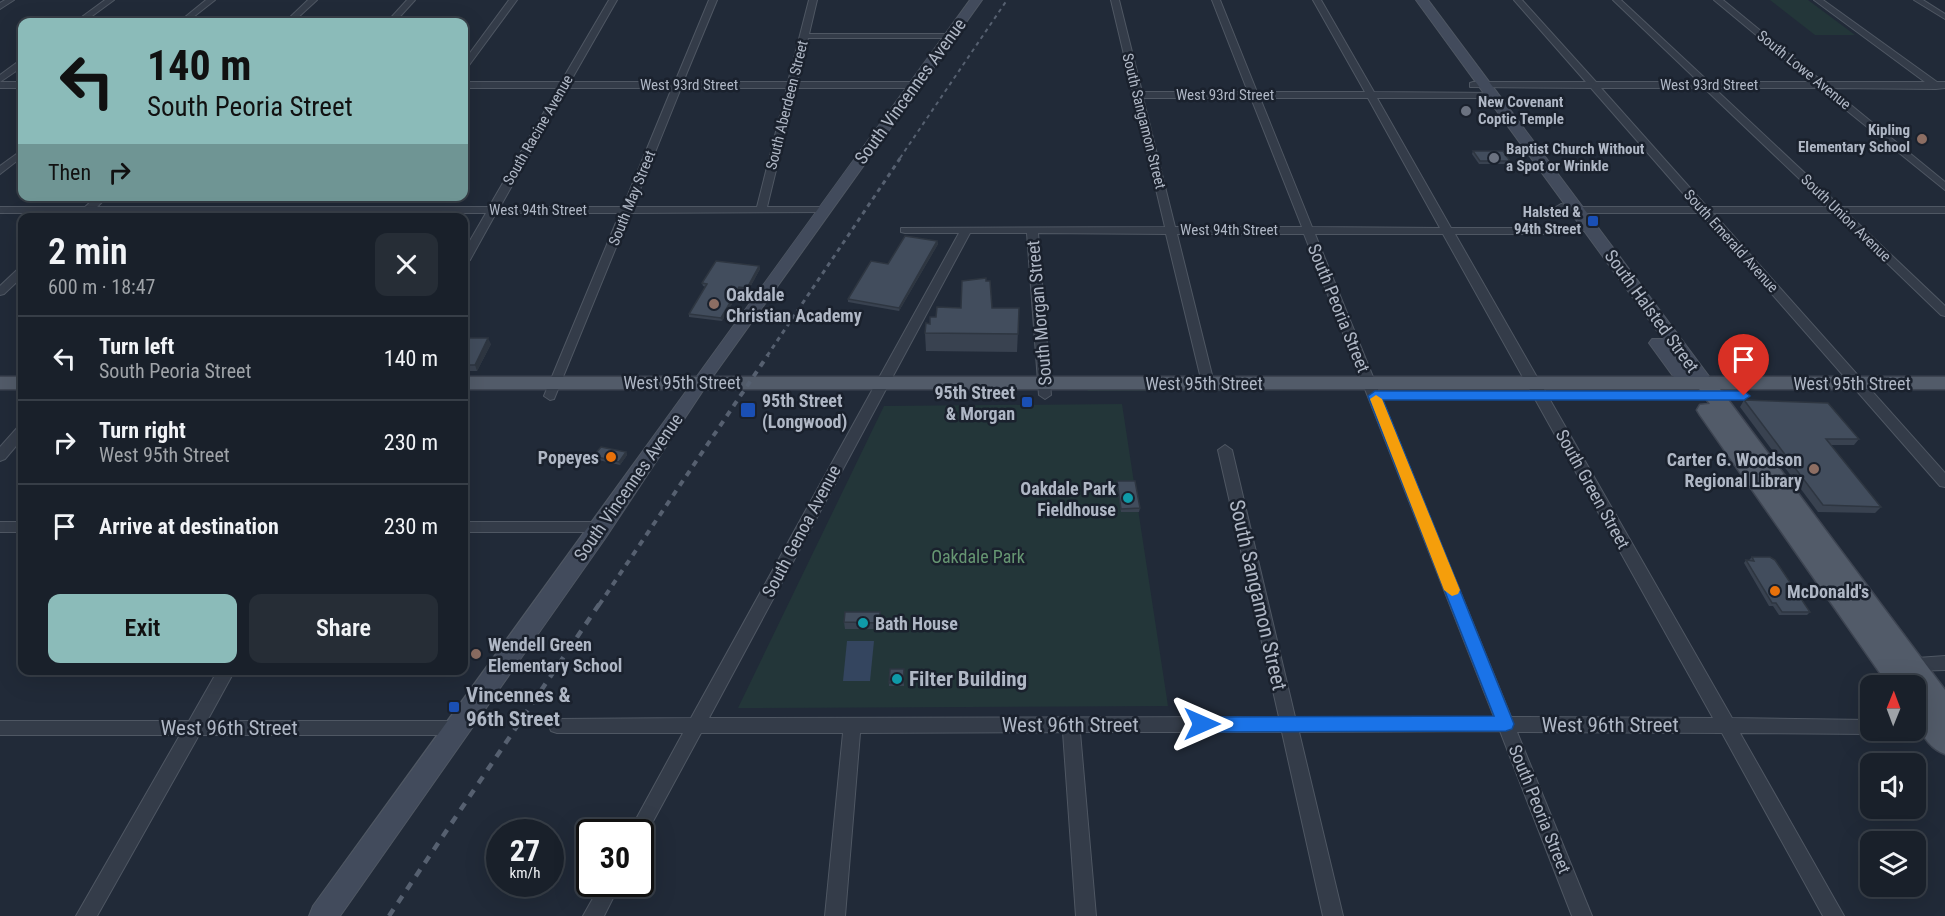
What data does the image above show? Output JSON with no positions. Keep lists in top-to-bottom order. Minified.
{"streets":{"main road":["South Vincennes Avenue","South Halsted Street","West 95th Street"],"street":["South Lowe Avenue","West 93rd Street","South Aberdeen Street","South Sangamon Street","South Racine Avenue","South May Street","West 94th Street","South Union Avenue","South Emerald Avenue","South Peoria Street","South Morgan Street","South Green Street","South Genoa Avenue","West 96th Street"]},"crossings":[["South Lowe Avenue","West 93rd Street"],["West 93rd Street","South Vincennes Avenue"],["West 93rd Street","South Aberdeen Street"],["West 93rd Street","South Sangamon Street"],["West 93rd Street","South Racine Avenue"],["West 93rd Street","South May Street"],["West 93rd Street","South Union Avenue"],["West 93rd Street","South Emerald Avenue"],["West 93rd Street","South Peoria Street"],["West 93rd Street","South Halsted Street"],["West 93rd Street","South Green Street"],["South Vincennes Avenue","West 94th Street"],["South Vincennes Avenue","West 95th Street"],["South Vincennes Avenue","West 96th Street"],["South Aberdeen Street","West 94th Street"],["South Sangamon Street","West 94th Street"],["South Sangamon Street","West 95th Street"],["South Sangamon Street","West 96th Street"],["South Racine Avenue","West 94th Street"],["South May Street","West 94th Street"],["South May Street","West 95th Street"],["West 94th Street","South Peoria Street"],["West 94th Street","South Halsted Street"],["West 94th Street","South Morgan Street"],["West 94th Street","South Green Street"],["West 94th Street","South Genoa Avenue"],["South Emerald Avenue","West 95th Street"],["South Peoria Street","West 95th Street"],["South Peoria Street","West 96th Street"],["South Halsted Street","West 95th Street"],["South Morgan Street","West 95th Street"],["West 95th Street","South Green Street"],["West 95th Street","South Genoa Avenue"],["South Green Street","West 96th Street"],["South Genoa Avenue","West 96th Street"]],"parks":["Oakdale Park"],"places":{"other":["New Covenant Coptic Temple","Kipling Elementary School","Baptist Church Without a Spot or Wrinkle","Oakdale Christian Academy","Popeyes","Carter G. Woodson Regional Library","Oakdale Park Fieldhouse","McDonald's","Bath House","Wendell Green Elementary School","Filter Building"],"transit":["Halsted & 94th Street","95th Street & Morgan","95th Street (Longwood)","Vincennes & 96th Street"]},"north":"top","page":{"turn":["140 m","South Peoria Street"],"then":"Then","heading":["2 min","600 m · 18:47"],"list":[{"name":"Turn left","note":"South Peoria Street","value":"140 m"},{"name":"Turn right","note":"West 95th Street","value":"230 m"},{"name":"Arrive at destination","value":"230 m"}],"buttons":["Exit","Share"],"speed":"27 km/h","limit":"30"}}
